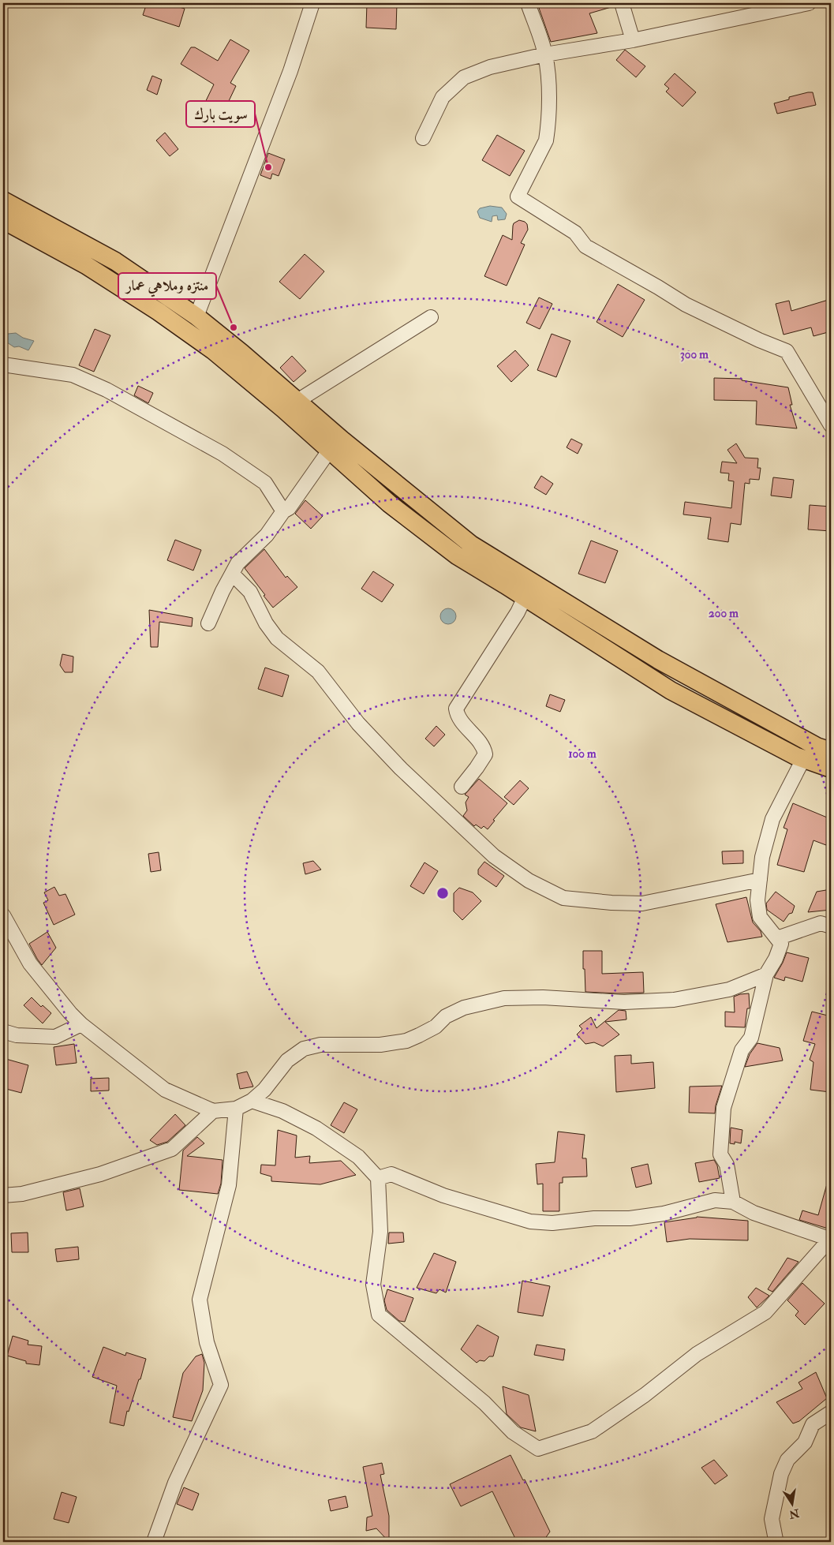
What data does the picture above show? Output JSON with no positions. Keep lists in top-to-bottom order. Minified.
{"places":["سويت بارك","منتزه وملاهي عمار"],"north":"bottom","rings":["300 m","200 m","100 m"]}
